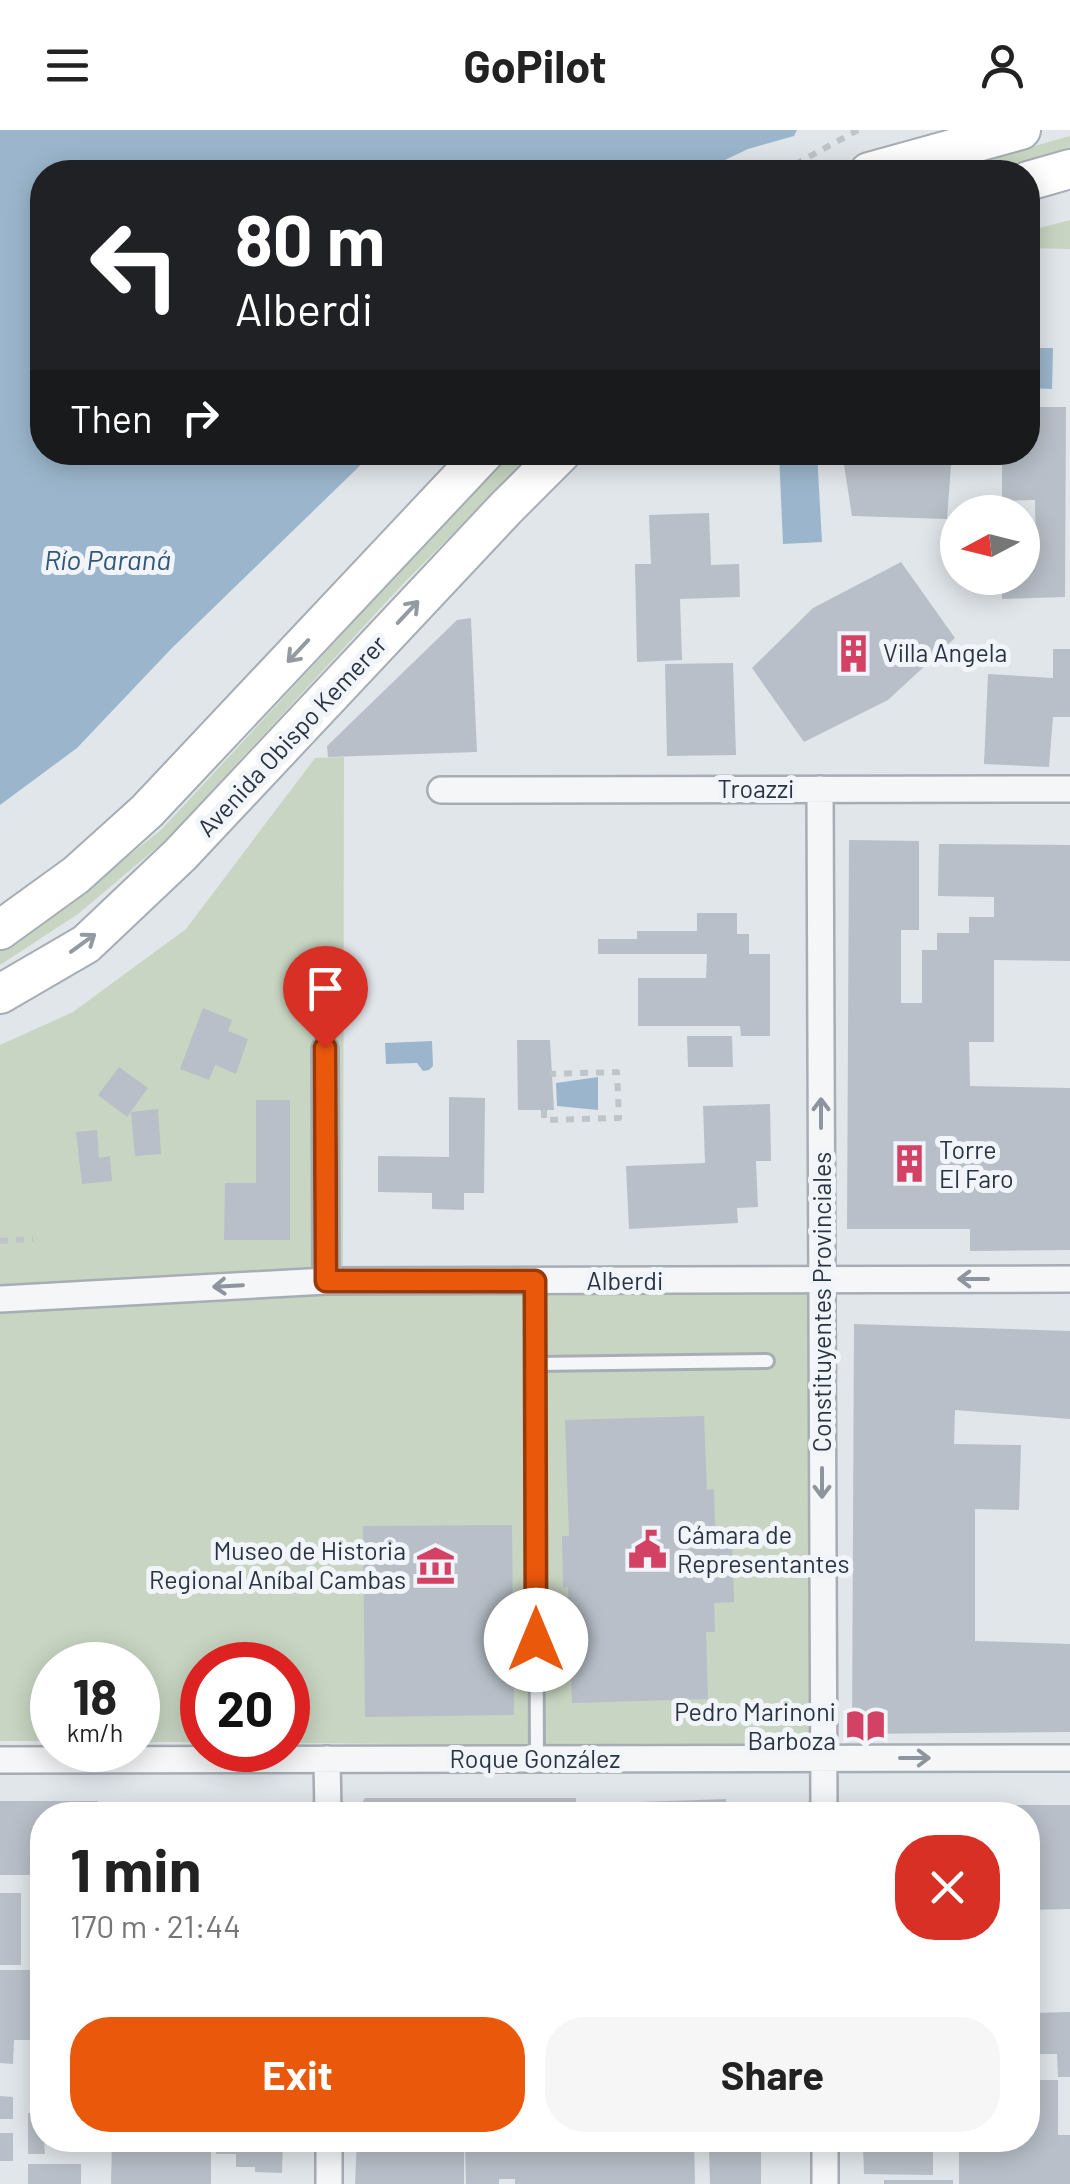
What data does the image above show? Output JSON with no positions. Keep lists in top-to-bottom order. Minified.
{"streets":{"main road":["Avenida Obispo Kemerer"],"street":["Troazzi","Alberdi","Constituyentes Provinciales","Roque González"]},"crossings":[["Troazzi","Constituyentes Provinciales"],["Alberdi","Constituyentes Provinciales"],["Constituyentes Provinciales","Roque González"]],"one_way":["Alberdi"],"water":["Río Paraná"],"places":{"building":["Villa Angela","Torre El Faro"],"public building":["Cámara de Representantes"],"museum":["Museo de Historia Regional Aníbal Cambas"],"library":["Pedro Marinoni Barboza"]},"north":"left","page":{"header":"GoPilot","turn":["80 m","Alberdi"],"then":"Then","speed":"18 km/h","limit":"20","heading":["1 min","170 m · 21:44"],"buttons":["Exit","Share"]}}
